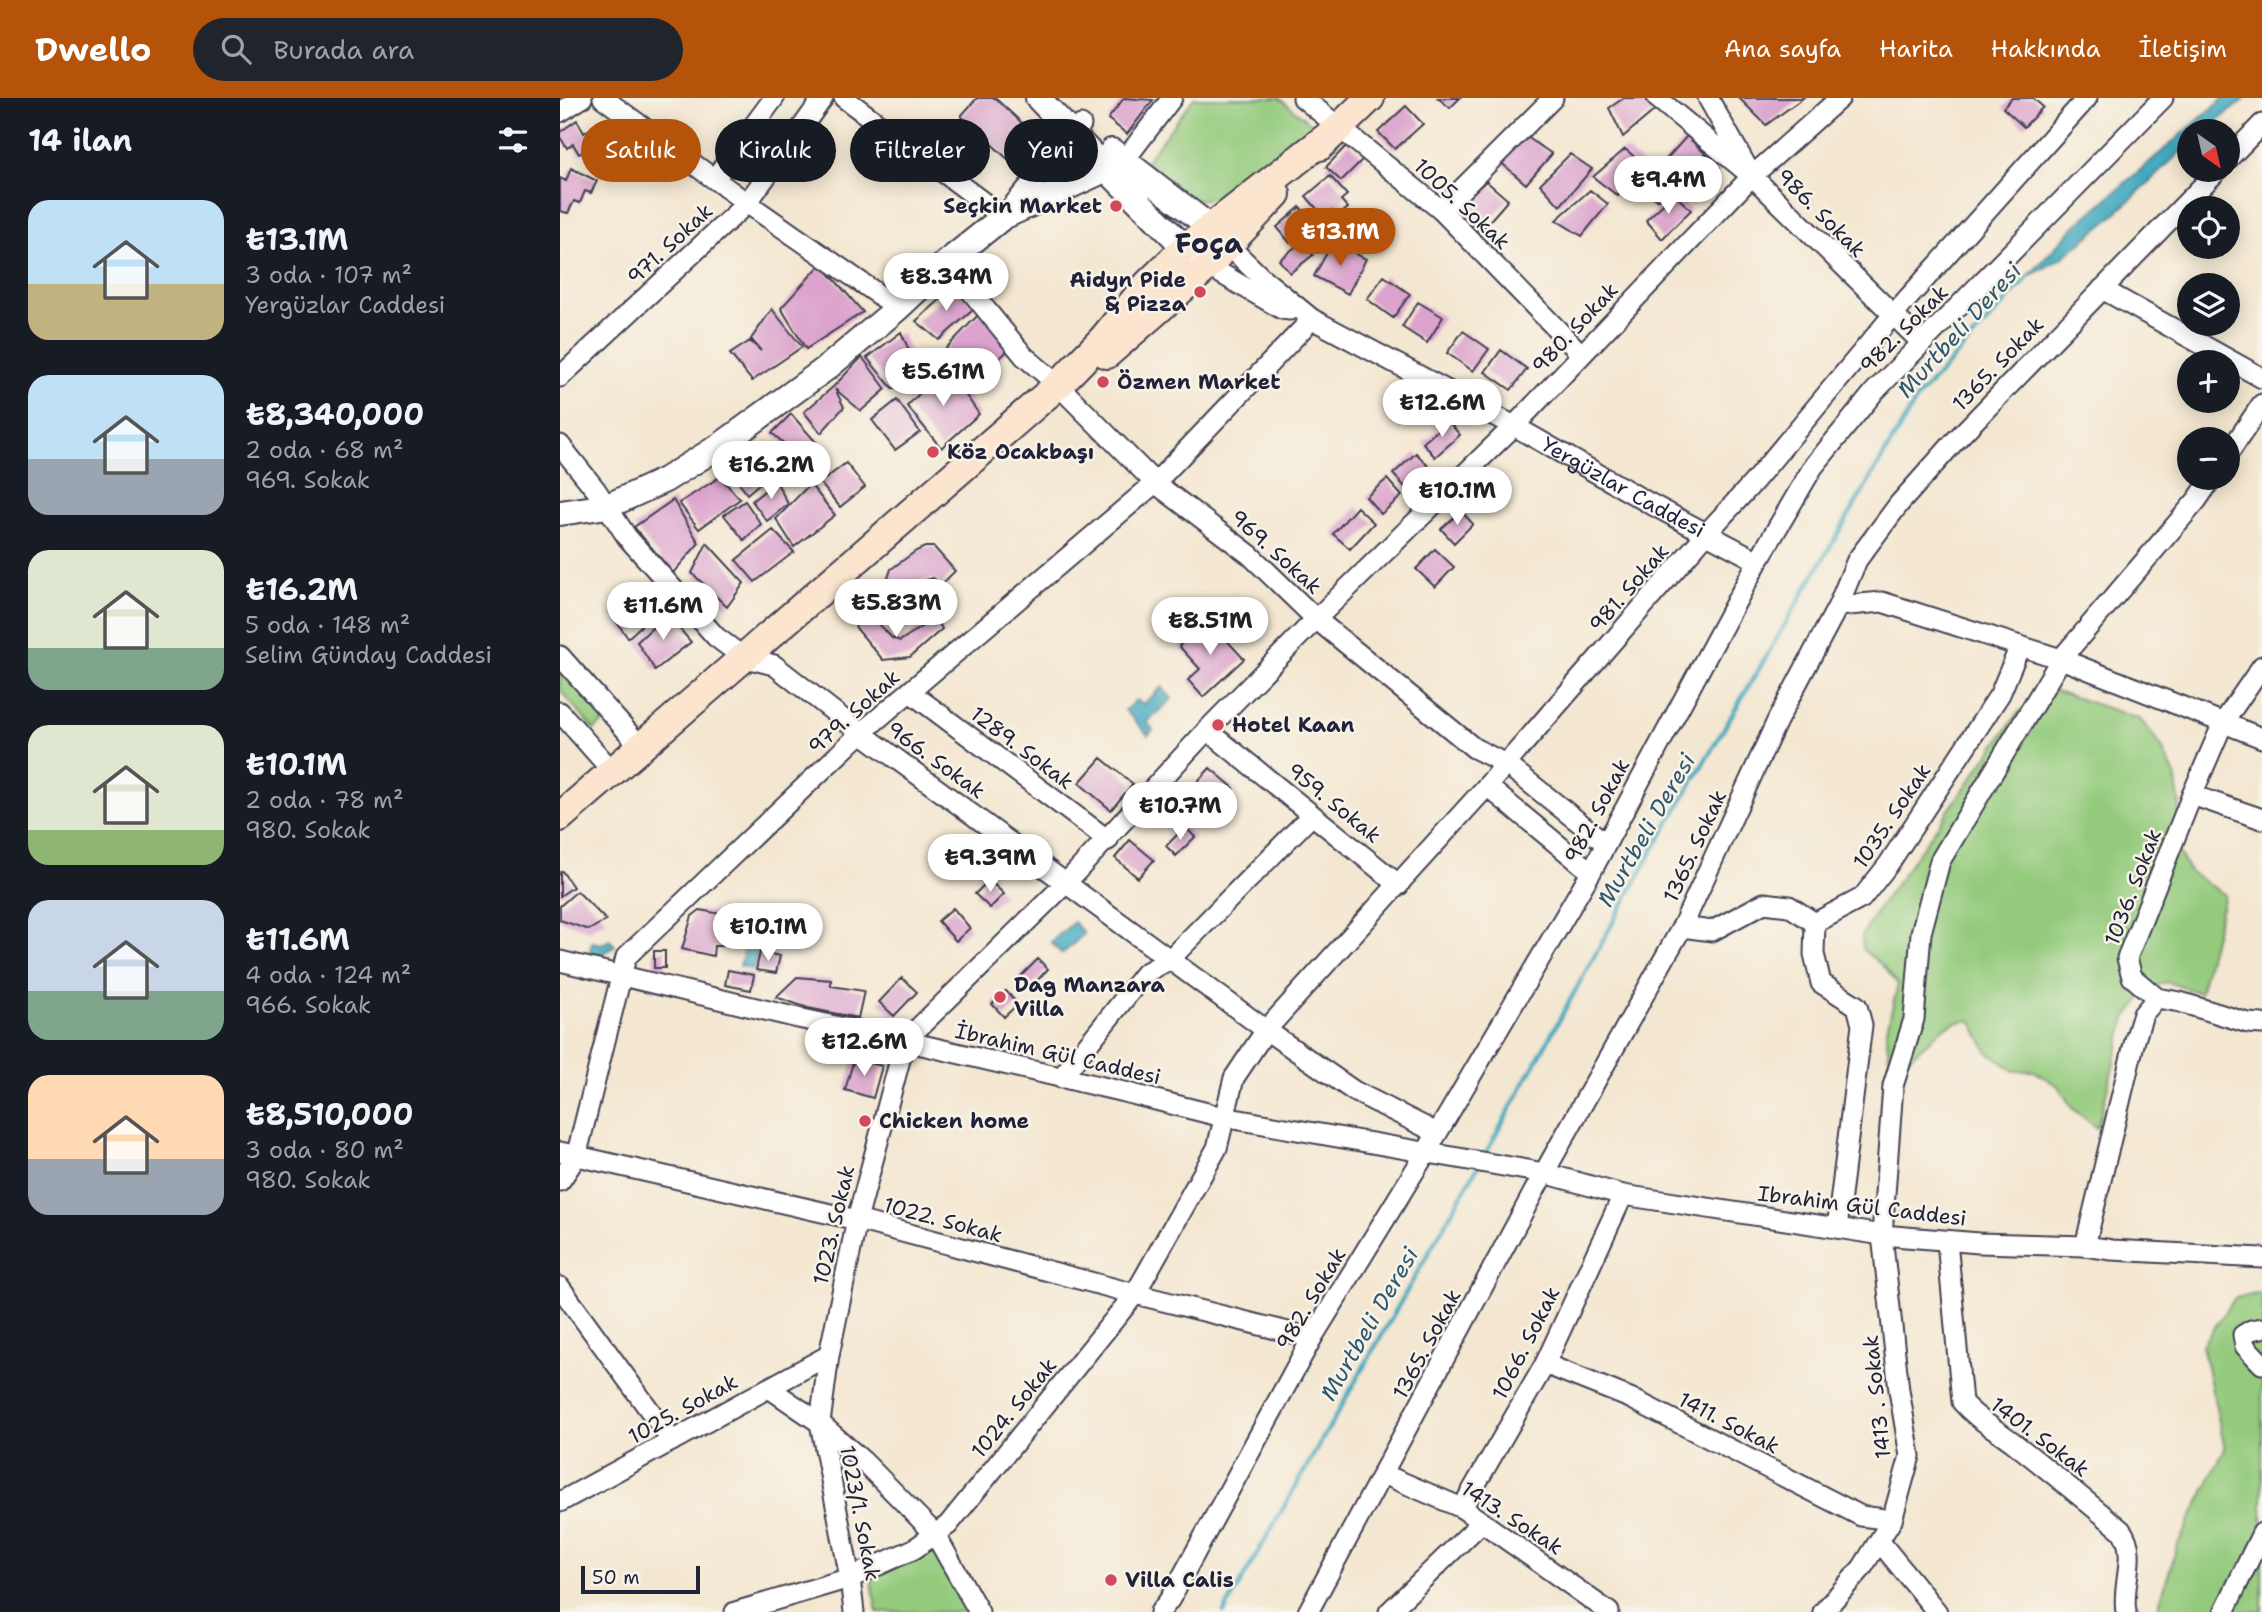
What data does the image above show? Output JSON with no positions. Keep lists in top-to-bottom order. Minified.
{"streets":{"street":["1005. Sokak","986. Sokak","971. Sokak","980. Sokak","982. Sokak","1365. Sokak","Yergüzlar Caddesi","969. Sokak","981. Sokak","979. Sokak","1289. Sokak","966. Sokak","959. Sokak","1035. Sokak","1036. Sokak","İbrahim Gül Caddesi","Ibrahim Gül Caddesi","1022. Sokak","1023. Sokak","1066. Sokak","1413 . Sokak","1024. Sokak","1025. Sokak","1411. Sokak","1401. Sokak","1023/1. Sokak","1413. Sokak"]},"crossings":[["1005. Sokak","980. Sokak"],["986. Sokak","980. Sokak"],["986. Sokak","982. Sokak"],["986. Sokak","981. Sokak"],["980. Sokak","Yergüzlar Caddesi"],["980. Sokak","969. Sokak"],["980. Sokak","1289. Sokak"],["980. Sokak","966. Sokak"],["980. Sokak","959. Sokak"],["980. Sokak","İbrahim Gül Caddesi"],["980. Sokak","1023. Sokak"],["982. Sokak","Yergüzlar Caddesi"],["982. Sokak","969. Sokak"],["982. Sokak","966. Sokak"],["982. Sokak","İbrahim Gül Caddesi"],["982. Sokak","1022. Sokak"],["1365. Sokak","İbrahim Gül Caddesi"],["1365. Sokak","Ibrahim Gül Caddesi"],["1365. Sokak","1413. Sokak"],["Yergüzlar Caddesi","981. Sokak"],["Yergüzlar Caddesi","979. Sokak"],["969. Sokak","981. Sokak"],["969. Sokak","979. Sokak"],["981. Sokak","966. Sokak"],["981. Sokak","959. Sokak"],["981. Sokak","İbrahim Gül Caddesi"],["981. Sokak","1024. Sokak"],["979. Sokak","1289. Sokak"],["979. Sokak","966. Sokak"],["979. Sokak","İbrahim Gül Caddesi"],["979. Sokak","1022. Sokak"],["İbrahim Gül Caddesi","Ibrahim Gül Caddesi"],["İbrahim Gül Caddesi","1023. Sokak"],["İbrahim Gül Caddesi","1024. Sokak"],["Ibrahim Gül Caddesi","1066. Sokak"],["Ibrahim Gül Caddesi","1413 . Sokak"],["Ibrahim Gül Caddesi","1401. Sokak"],["1022. Sokak","1023. Sokak"],["1022. Sokak","1024. Sokak"],["1023. Sokak","1025. Sokak"],["1023. Sokak","1023/1. Sokak"],["1066. Sokak","1411. Sokak"],["1066. Sokak","1413. Sokak"],["1413 . Sokak","1411. Sokak"],["1024. Sokak","1023/1. Sokak"]],"districts":["Foça"],"water":["Murtbeli Deresi"],"places":["Seçkin Market","Aidyn Pide & Pizza","Özmen Market","Köz Ocakbaşı","Hotel Kaan","Dag Manzara Villa","Chicken home","Villa Calis"],"scale_bar":"50 m","north":"bottom right","page":{"header":"Dwello","search":"Burada ara","nav":["Ana sayfa","Harita","Hakkında","İletişim"],"heading":"14 ilan","map_buttons":["+","−"],"chip":["Satılık","Kiralık","Filtreler","Yeni"],"price":["₺9.4M","₺13.1M","₺8.34M","₺5.61M","₺12.6M","₺16.2M","₺10.1M","₺5.83M","₺11.6M","₺8.51M","₺10.7M","₺9.39M","₺10.1M","₺12.6M"],"list":[{"name":"₺13.1M","note":"3 oda · 107 m² · Yergüzlar Caddesi"},{"name":"₺8,340,000","note":"2 oda · 68 m² · 969. Sokak"},{"name":"₺16.2M","note":"5 oda · 148 m² · Selim Günday Caddesi"},{"name":"₺10.1M","note":"2 oda · 78 m² · 980. Sokak"},{"name":"₺11.6M","note":"4 oda · 124 m² · 966. Sokak"},{"name":"₺8,510,000","note":"3 oda · 80 m² · 980. Sokak"}],"scale":"50 m"}}
